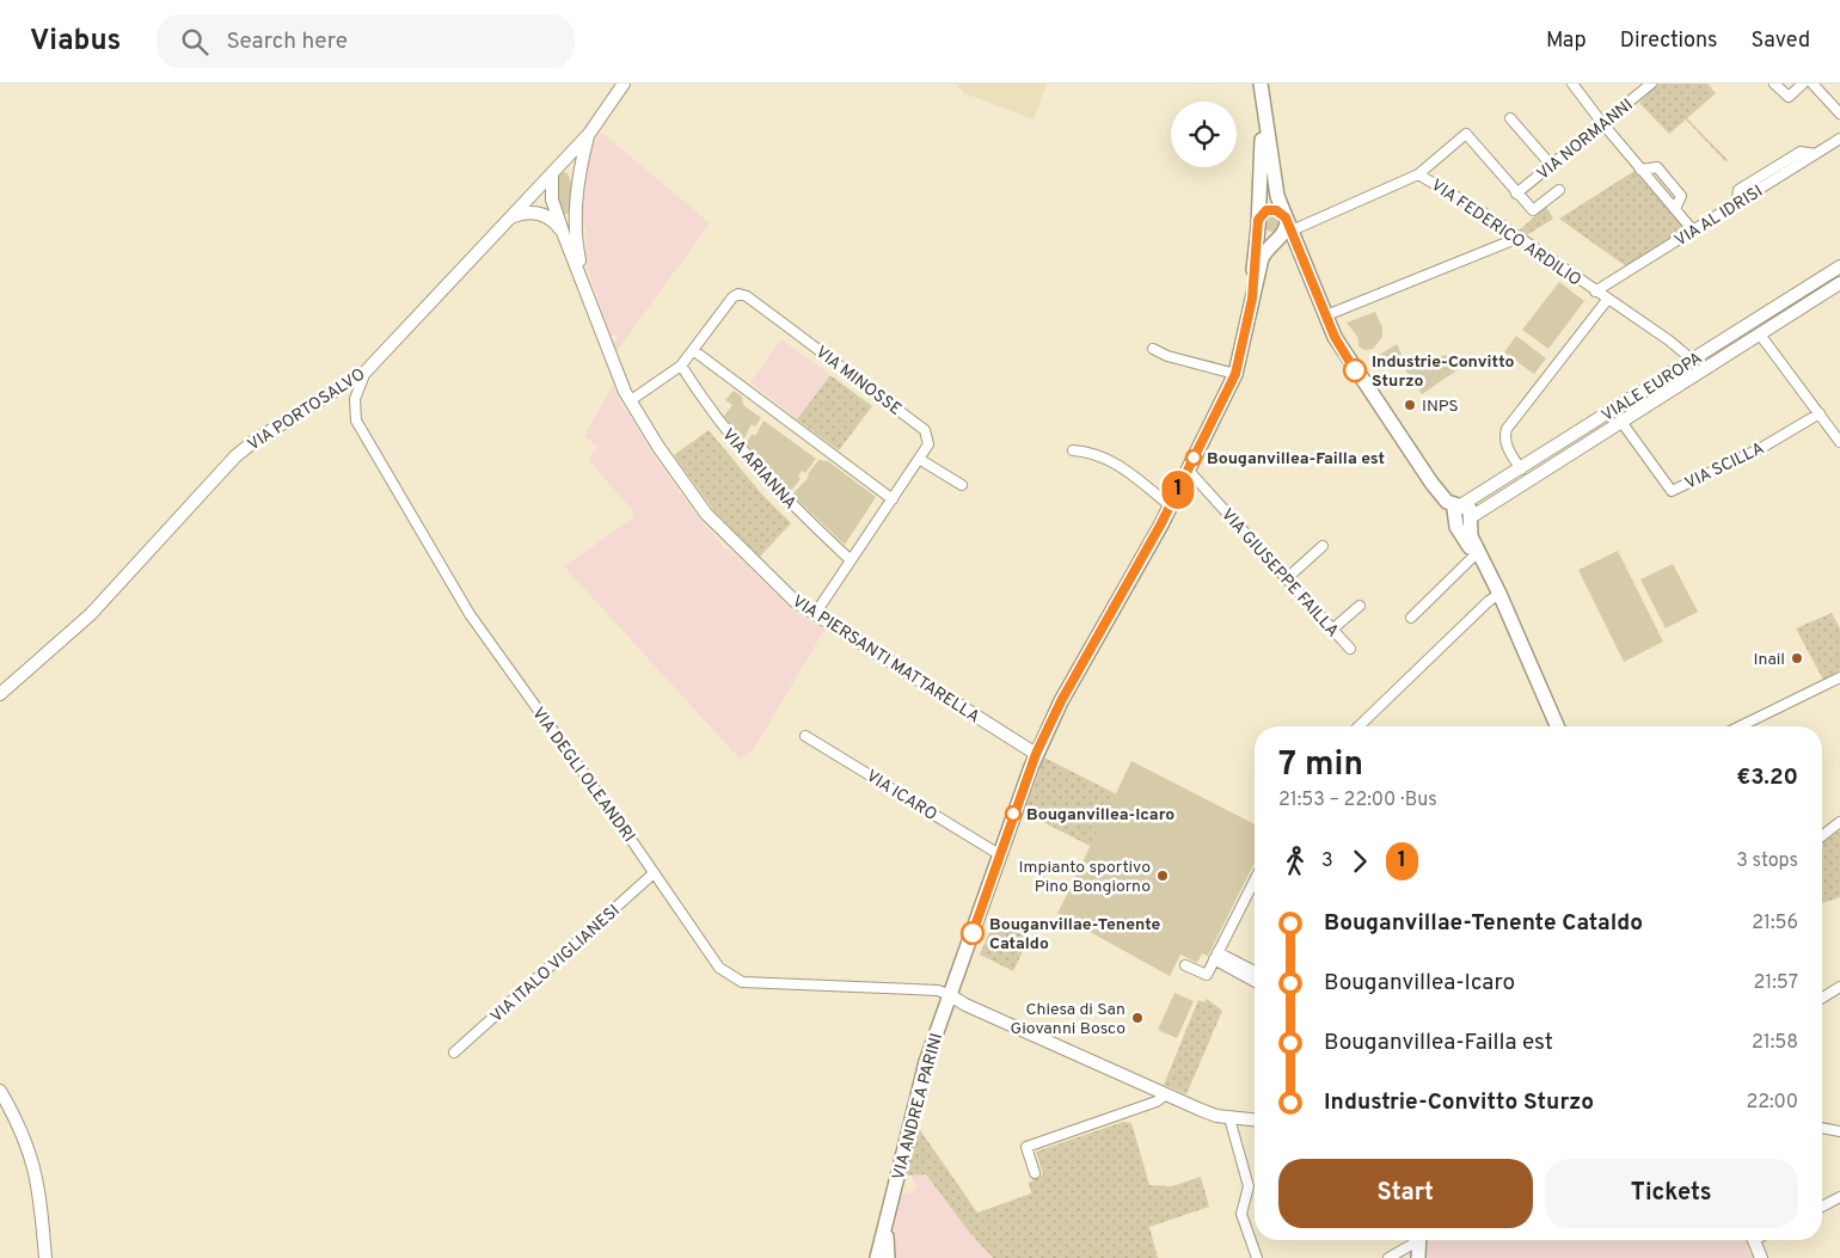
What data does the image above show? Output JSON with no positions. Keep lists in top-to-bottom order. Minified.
{"streets":{"main road":["VIA ANDREA PARINI"],"street":["VIA NORMANNI","VIA AL IDRISI","VIA FEDERICO ARDILIO","VIA MINOSSE","VIALE EUROPA","VIA PORTOSALVO","VIA SCILLA","VIA ARIANNA","VIA GIUSEPPE FAILLA","VIA PIERSANTI MATTARELLA","VIA DEGLI OLEANDRI","VIA ICARO","VIA ITALO VIGLIANESI"]},"crossings":[["VIA AL IDRISI","VIA FEDERICO ARDILIO"],["VIA FEDERICO ARDILIO","VIALE EUROPA"],["VIA MINOSSE","VIA ARIANNA"],["VIA MINOSSE","VIA PIERSANTI MATTARELLA"],["VIALE EUROPA","VIA SCILLA"],["VIA PORTOSALVO","VIA DEGLI OLEANDRI"],["VIA GIUSEPPE FAILLA","VIA ANDREA PARINI"],["VIA PIERSANTI MATTARELLA","VIA ANDREA PARINI"],["VIA DEGLI OLEANDRI","VIA ITALO VIGLIANESI"],["VIA DEGLI OLEANDRI","VIA ANDREA PARINI"],["VIA ICARO","VIA ANDREA PARINI"]],"places":["Industrie-Convitto Sturzo","INPS","Bouganvillea-Failla est","Inail","Bouganvillea-Icaro","Impianto sportivo Pino Bongiorno","Bouganvillae-Tenente Cataldo","Chiesa di San Giovanni Bosco"],"lines":["bus line 1"],"page":{"header":"Viabus","search":"Search here","nav":["Map","Directions","Saved"],"on_map":"1","heading":["7 min","21:53 – 22:00 · Bus","€3.20"],"legs":["3","1","3 stops"],"list":[{"name":"Bouganvillae-Tenente Cataldo","value":"21:56"},{"name":"Bouganvillea-Icaro","value":"21:57"},{"name":"Bouganvillea-Failla est","value":"21:58"},{"name":"Industrie-Convitto Sturzo","value":"22:00"}],"buttons":["Start","Tickets"]}}
